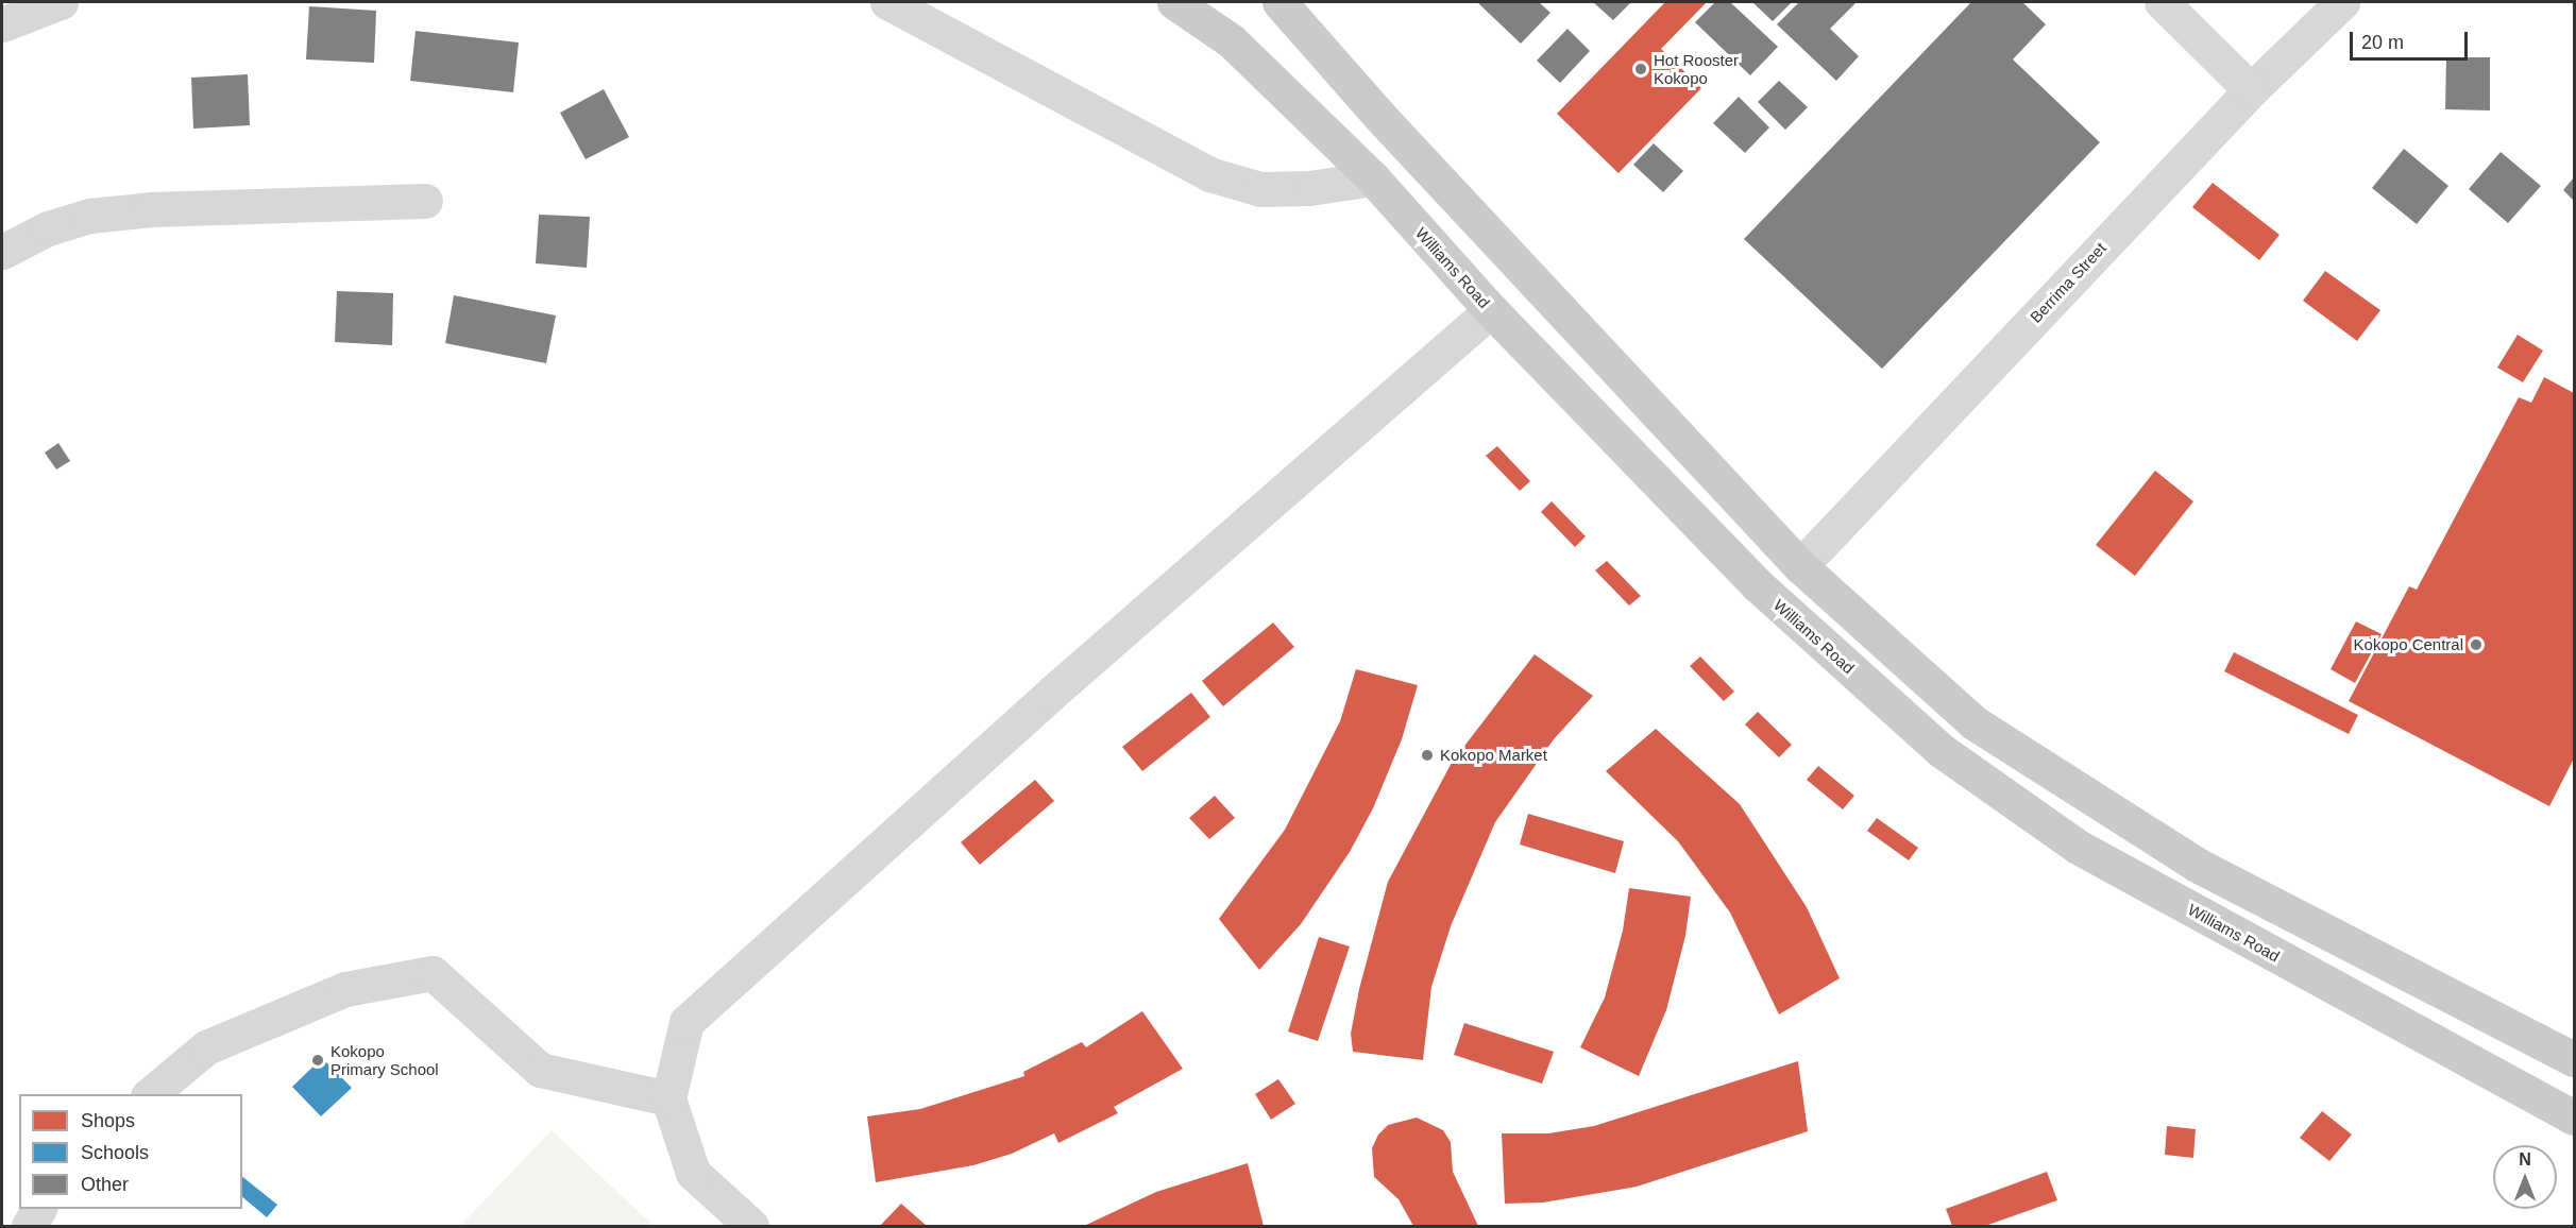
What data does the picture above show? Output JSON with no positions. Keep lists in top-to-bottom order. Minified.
{"streets":{"main road":["Williams Road"],"street":["Berrima Street"]},"places":["Hot Rooster Kokopo","Kokopo Central","Kokopo Market","Kokopo Primary School"],"legend":["Shops","Schools","Other"],"scale_bar":"20 m","north":"top"}
